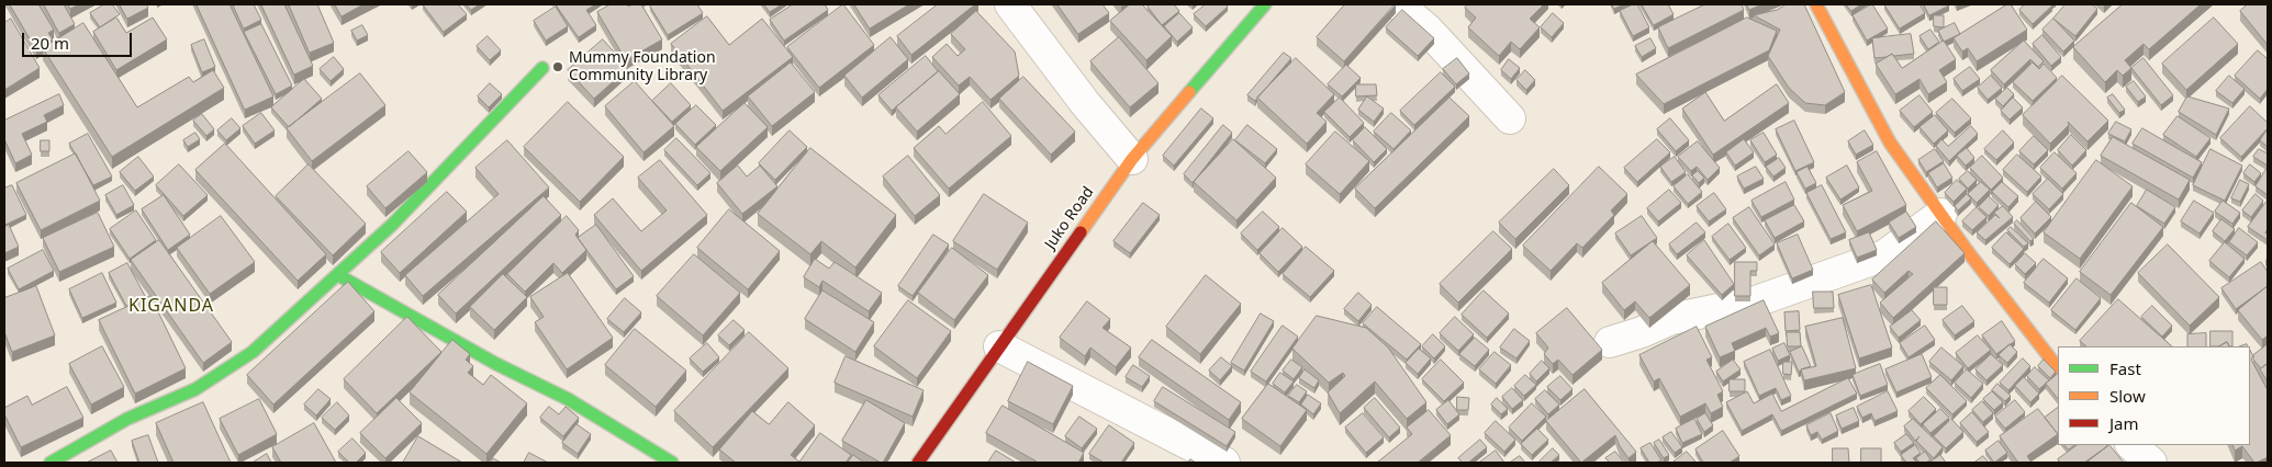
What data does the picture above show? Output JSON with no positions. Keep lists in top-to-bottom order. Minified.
{"streets":{"street":["Juko Road"]},"districts":["KIGANDA"],"places":["Mummy Foundation Community Library"],"legend":["Fast","Slow","Jam"],"scale_bar":"20 m"}
